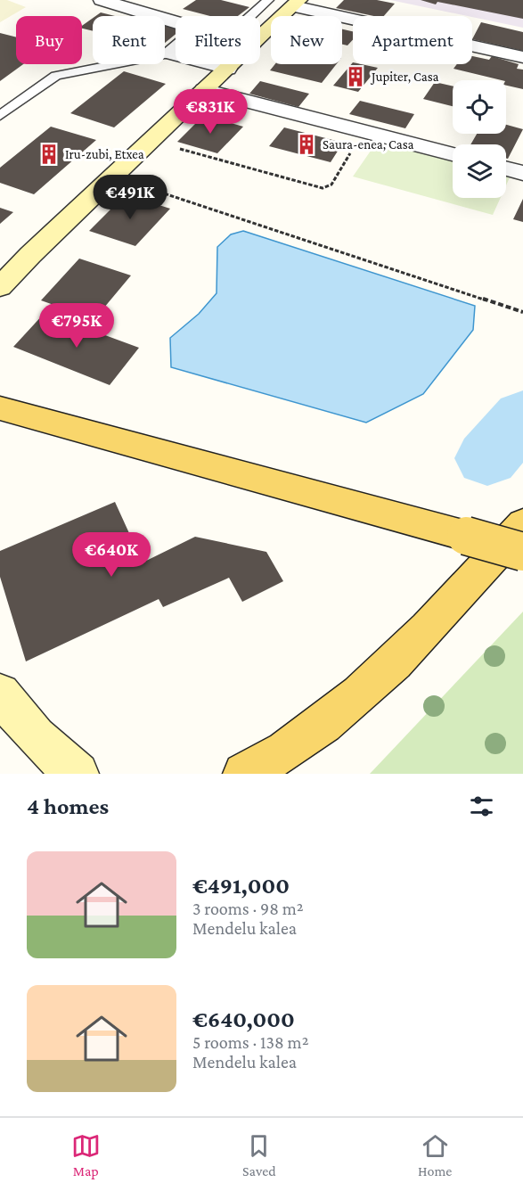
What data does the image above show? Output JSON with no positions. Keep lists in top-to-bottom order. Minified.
{"places":{"building":["Jupiter, Casa","Saura-enea, Casa","Iru-zubi, Etxea"]},"page":{"chip":["Buy","Rent","Filters","New","Apartment"],"price":["€831K","€491K","€795K","€640K"],"heading":"4 homes","list":[{"name":"€491,000","note":"3 rooms · 98 m² · Mendelu kalea"},{"name":"€640,000","note":"5 rooms · 138 m² · Mendelu kalea"}],"tabs":["Map","Saved","Home"]}}
